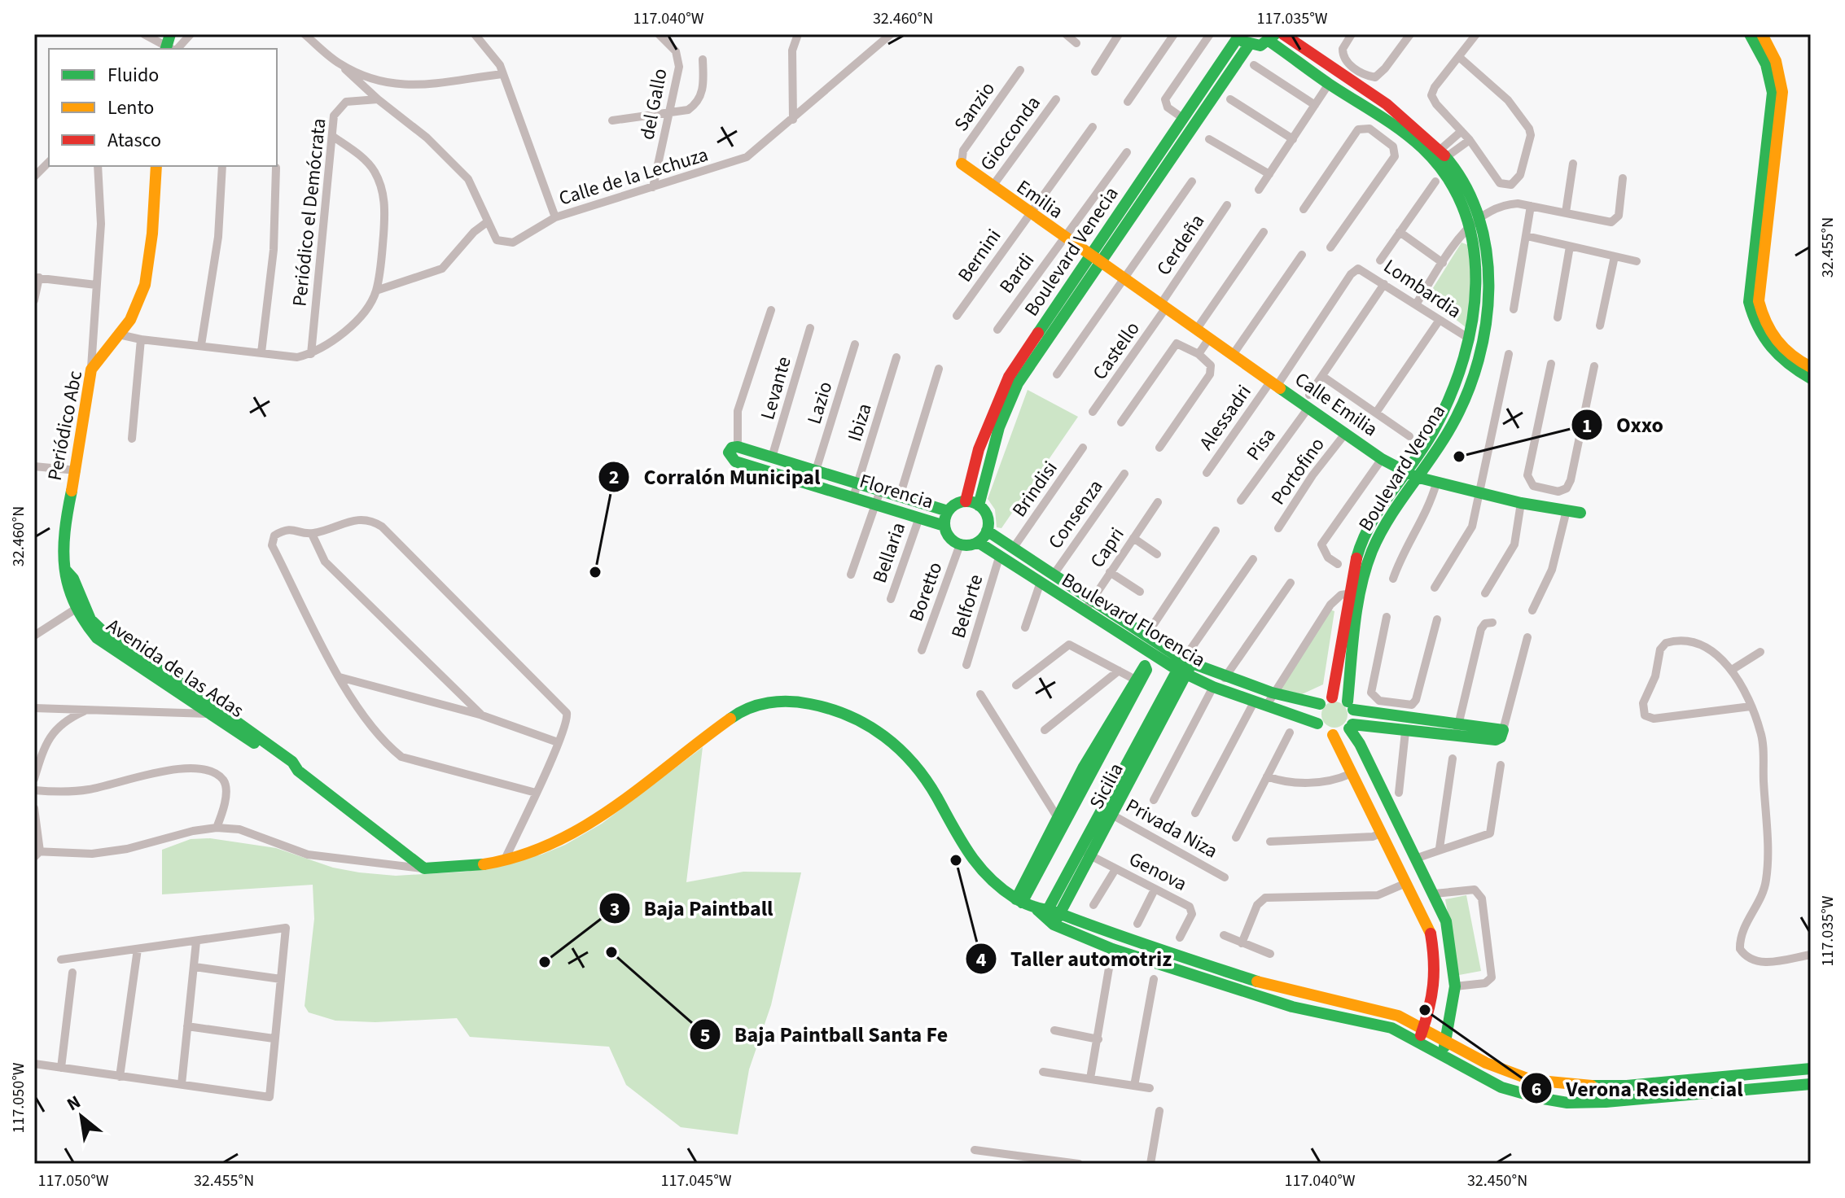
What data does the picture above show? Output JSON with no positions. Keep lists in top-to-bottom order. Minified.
{"streets":{"street":["del Gallo","Sanzio","Giocconda","Calle de la Lechuza","Emilia","Periódico el Demócrata","Cerdeña","Boulevard Venecia","Bernini","Bardi","Lombardia","Castello","Levante","Lazio","Calle Emilia","Alessadri","Ibiza","Periódico Abc","Pisa","Boulevard Verona","Portofino","Brindisi","Florencia","Consenza","Capri","Bellaria","Boretto","Belforte","Boulevard Florencia","Avenida de las Adas","Sicilia","Privada Niza","Genova"]},"crossings":[["del Gallo","Calle de la Lechuza"],["Sanzio","Emilia"],["Giocconda","Emilia"],["Emilia","Boulevard Venecia"],["Emilia","Bernini"],["Emilia","Bardi"],["Emilia","Calle Emilia"],["Cerdeña","Castello"],["Cerdeña","Calle Emilia"],["Boulevard Venecia","Calle Emilia"],["Boulevard Venecia","Florencia"],["Boulevard Venecia","Boretto"],["Boulevard Venecia","Boulevard Florencia"],["Lombardia","Alessadri"],["Lombardia","Boulevard Verona"],["Castello","Calle Emilia"],["Levante","Florencia"],["Lazio","Florencia"],["Calle Emilia","Alessadri"],["Calle Emilia","Pisa"],["Calle Emilia","Boulevard Verona"],["Calle Emilia","Portofino"],["Ibiza","Florencia"],["Periódico Abc","Avenida de las Adas"],["Boulevard Verona","Boulevard Florencia"],["Brindisi","Boulevard Florencia"],["Florencia","Bellaria"],["Florencia","Boretto"],["Florencia","Boulevard Florencia"],["Consenza","Boulevard Florencia"],["Capri","Boulevard Florencia"],["Boretto","Boulevard Florencia"],["Belforte","Boulevard Florencia"],["Boulevard Florencia","Sicilia"],["Sicilia","Privada Niza"],["Sicilia","Genova"]],"places":["Oxxo","Corralón Municipal","Taller automotriz","Baja Paintball Santa Fe","Baja Paintball","Verona Residencial"],"legend":["Fluido","Lento","Atasco"],"north":"top left","coordinates":["117.040°W","32.460°N","117.035°W","32.455°N","117.050°W","117.045°W","32.450°N"]}
